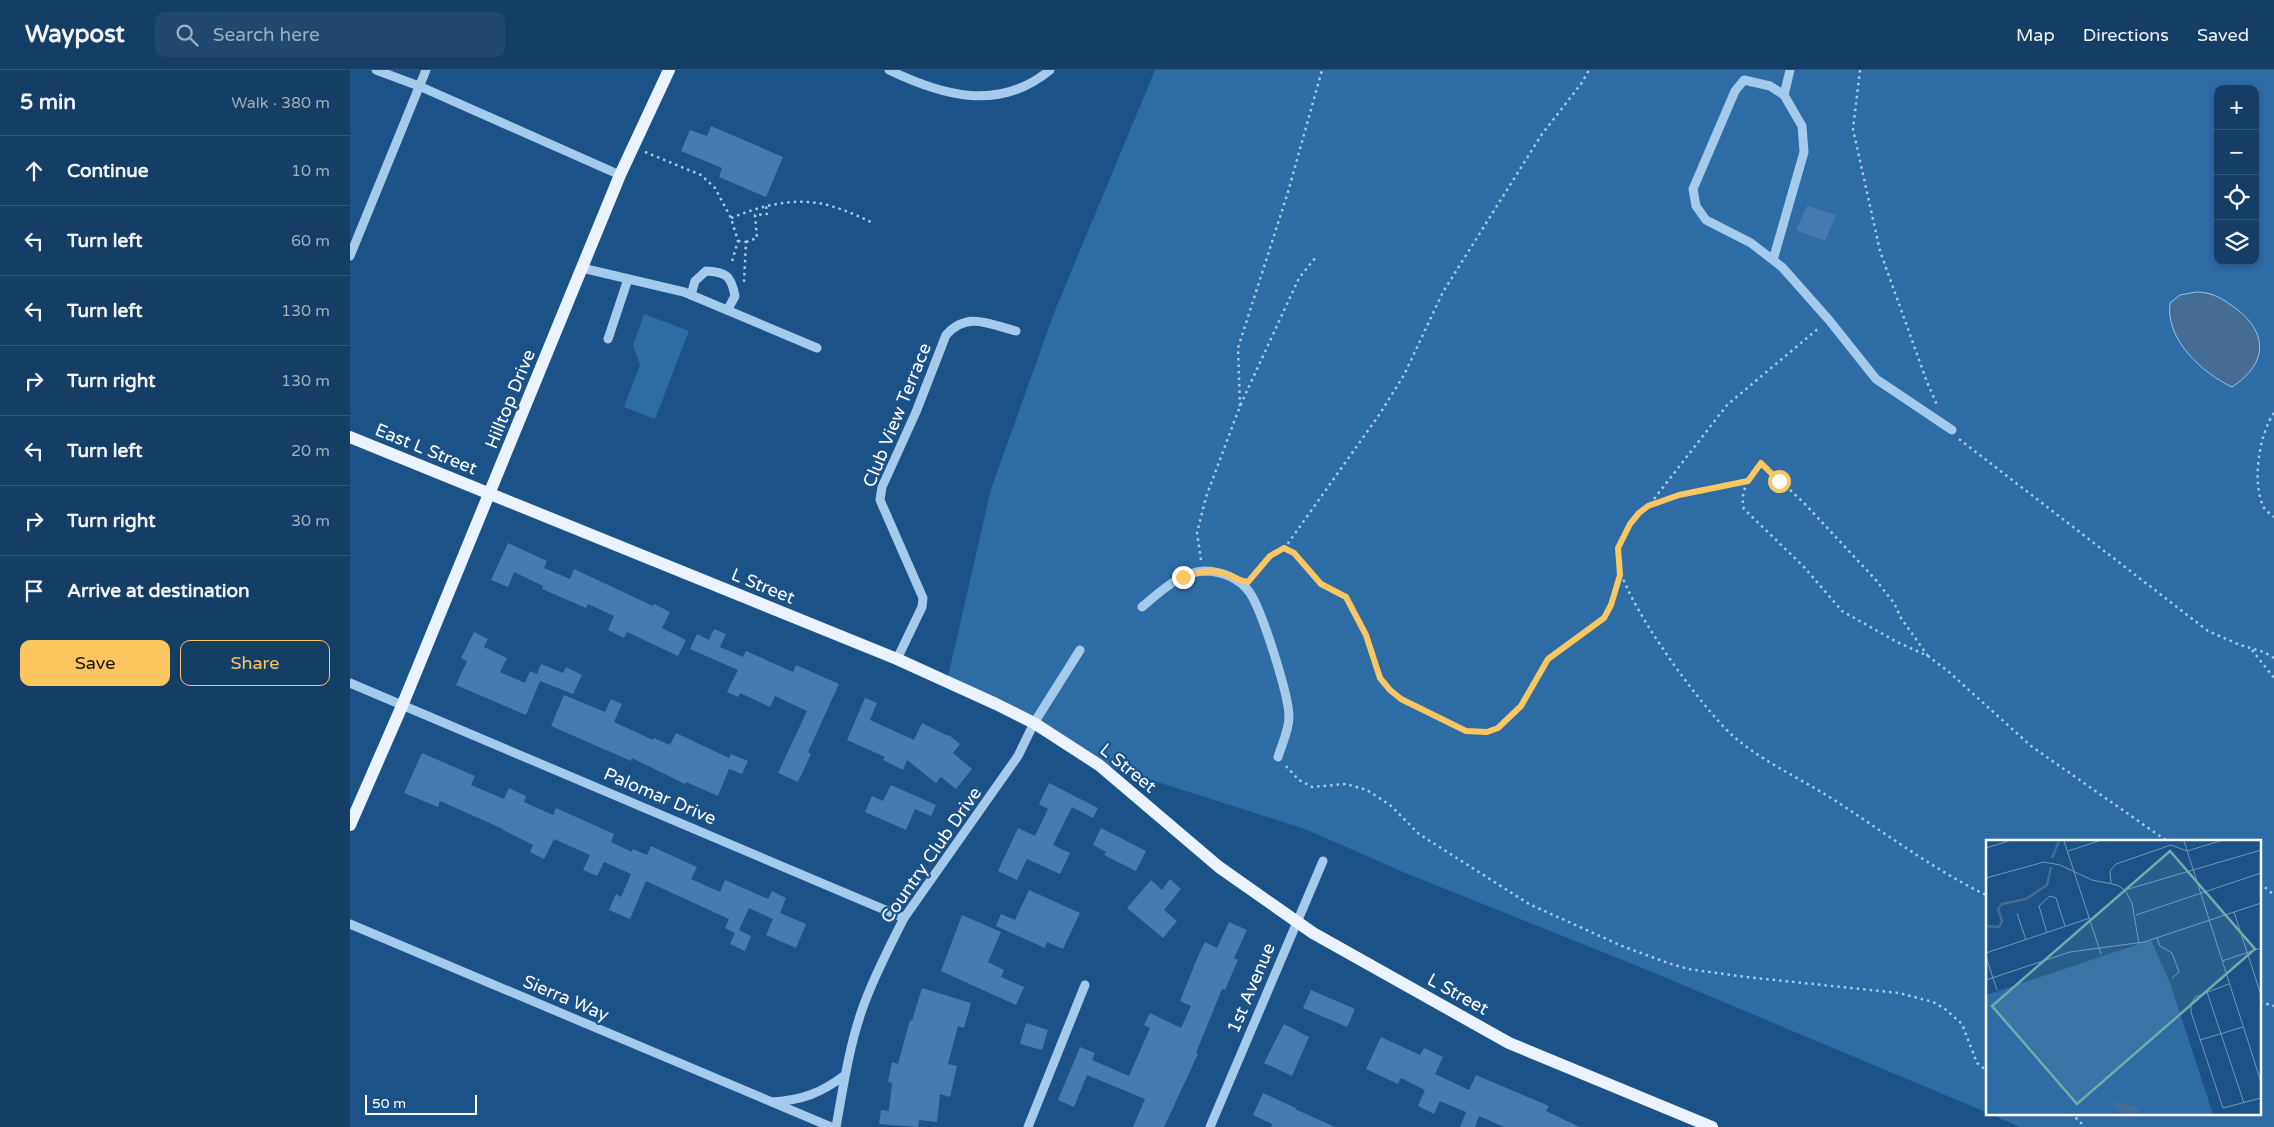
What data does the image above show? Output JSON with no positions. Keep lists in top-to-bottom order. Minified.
{"streets":{"main road":["Hilltop Drive","East L Street","L Street"],"street":["Club View Terrace","Palomar Drive","Country Club Drive","1st Avenue","Sierra Way"]},"crossings":[["Hilltop Drive","East L Street"],["Hilltop Drive","L Street"],["Hilltop Drive","Palomar Drive"],["Club View Terrace","L Street"],["East L Street","L Street"],["L Street","Country Club Drive"],["L Street","1st Avenue"],["Palomar Drive","Country Club Drive"],["Country Club Drive","Sierra Way"]],"scale_bar":"50 m","page":{"header":"Waypost","search":"Search here","nav":["Map","Directions","Saved"],"heading":["5 min","Walk · 380 m"],"map_buttons":["+","−"],"list":[["Continue","10 m"],["Turn left","60 m"],["Turn left","130 m"],["Turn right","130 m"],["Turn left","20 m"],["Turn right","30 m"],"Arrive at destination"],"buttons":["Save","Share"],"scale":"50 m"}}
